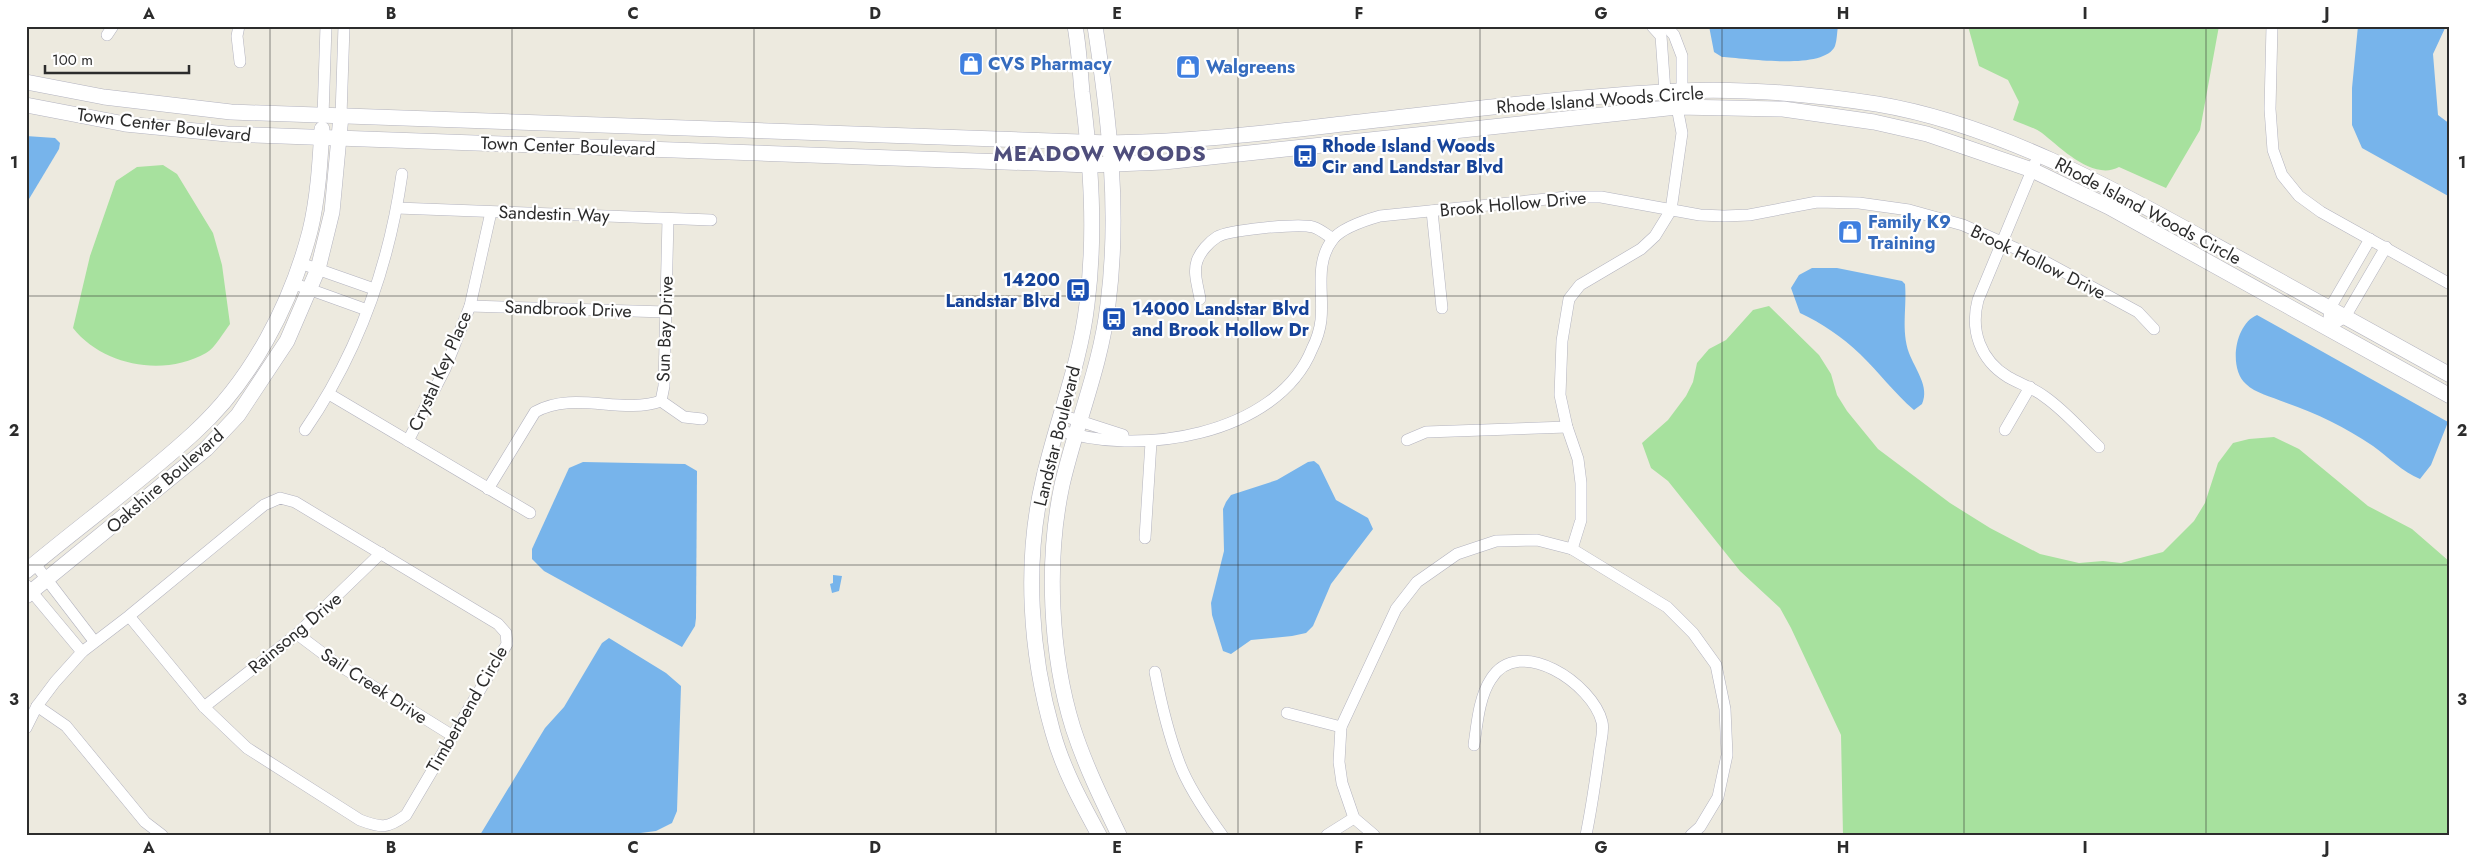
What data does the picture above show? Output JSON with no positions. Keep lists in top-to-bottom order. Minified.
{"streets":{"street":["Rhode Island Woods Circle","Town Center Boulevard","Brook Hollow Drive","Sandestin Way","Sandbrook Drive","Sun Bay Drive","Crystal Key Place","Landstar Boulevard","Oakshire Boulevard","Rainsong Drive","Sail Creek Drive","Timberbend Circle"]},"crossings":[["Rhode Island Woods Circle","Town Center Boulevard"],["Rhode Island Woods Circle","Landstar Boulevard"],["Town Center Boulevard","Landstar Boulevard"],["Town Center Boulevard","Oakshire Boulevard"],["Sandestin Way","Sun Bay Drive"],["Sandestin Way","Crystal Key Place"],["Sandbrook Drive","Sun Bay Drive"],["Sandbrook Drive","Crystal Key Place"],["Rainsong Drive","Sail Creek Drive"],["Rainsong Drive","Timberbend Circle"],["Sail Creek Drive","Timberbend Circle"]],"districts":["MEADOW WOODS"],"places":{"shop":["CVS Pharmacy","Walgreens","Family K9 Training"],"bus stop":["Rhode Island Woods Cir and Landstar Blvd","14200 Landstar Blvd","14000 Landstar Blvd and Brook Hollow Dr"]},"scale_bar":"100 m","grid":{"columns":["A","B","C","D","E","F","G","H","I","J"],"rows":["1","2","3"]}}
